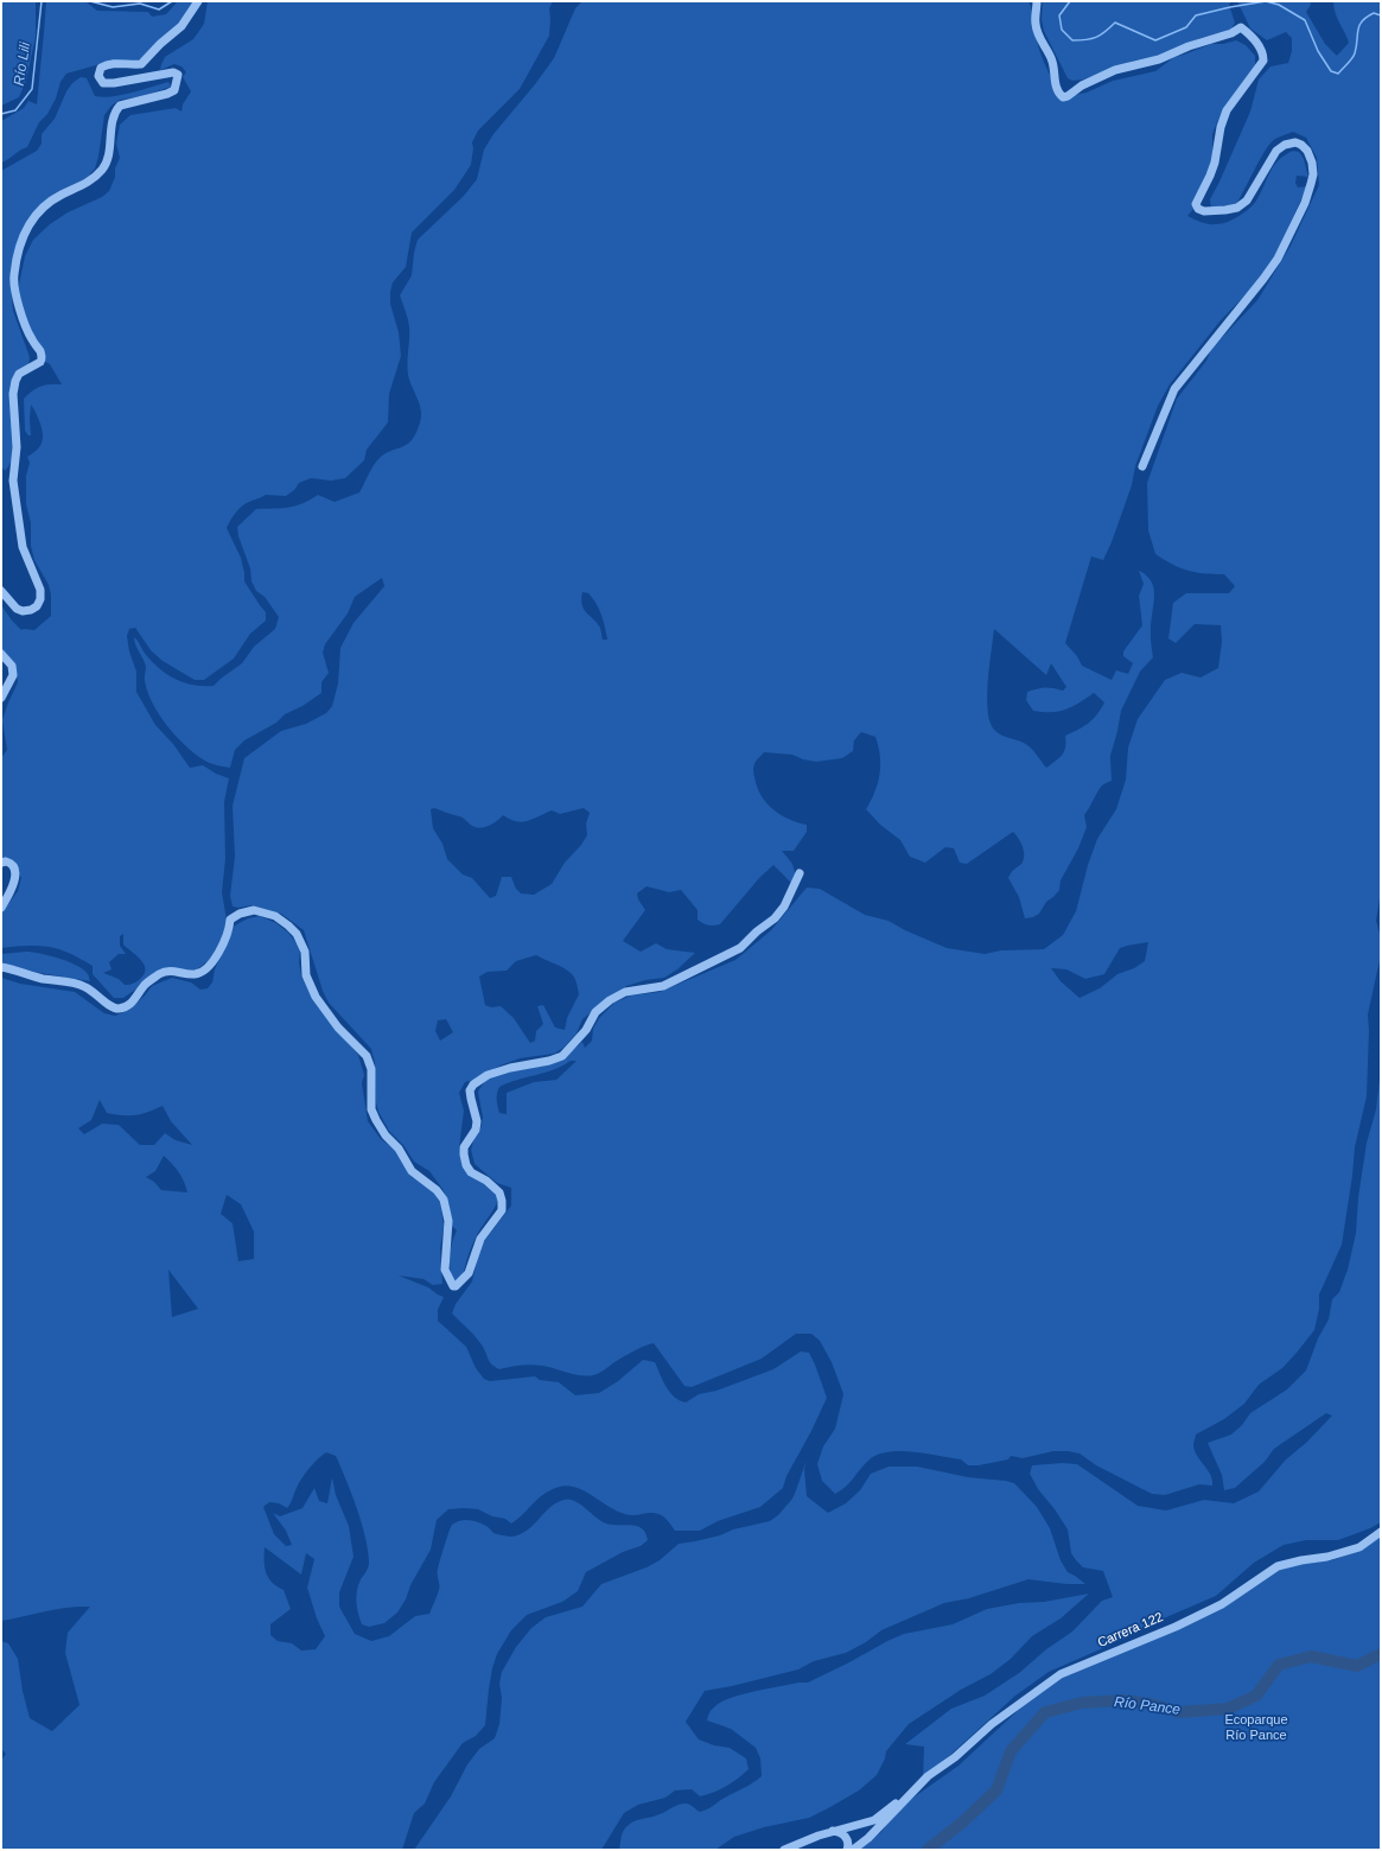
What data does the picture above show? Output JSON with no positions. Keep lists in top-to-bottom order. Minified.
{"streets":{"street":["Carrera 122"]},"water":["Río Lili","Río Pance"],"parks":["Ecoparque Río Pance"]}
